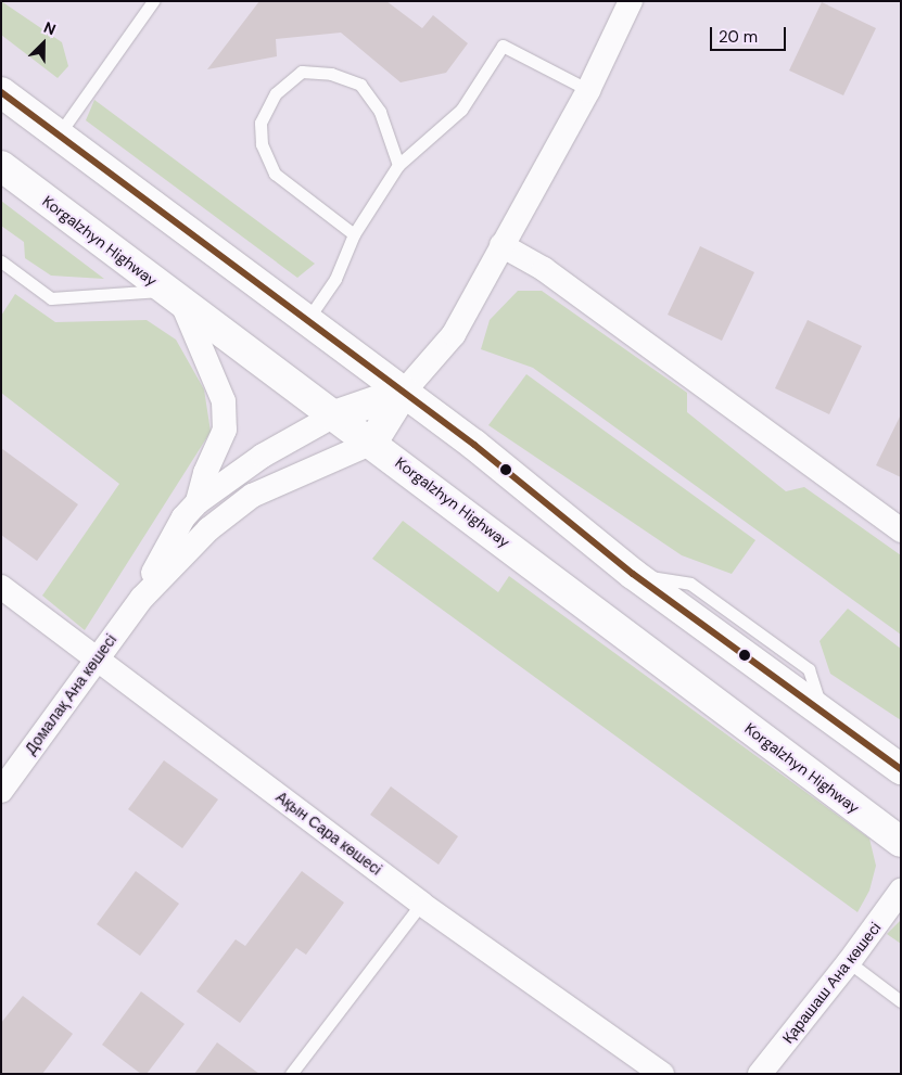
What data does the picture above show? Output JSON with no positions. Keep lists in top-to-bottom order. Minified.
{"streets":{"main road":["Korgalzhyn Highway"],"street":["Домалақ Ана көшесі","Ақын Сара көшесі","Қарашаш Ана көшесі"]},"crossings":[["Korgalzhyn Highway","Домалақ Ана көшесі"],["Домалақ Ана көшесі","Ақын Сара көшесі"]],"scale_bar":"20 m","north":"top right"}
